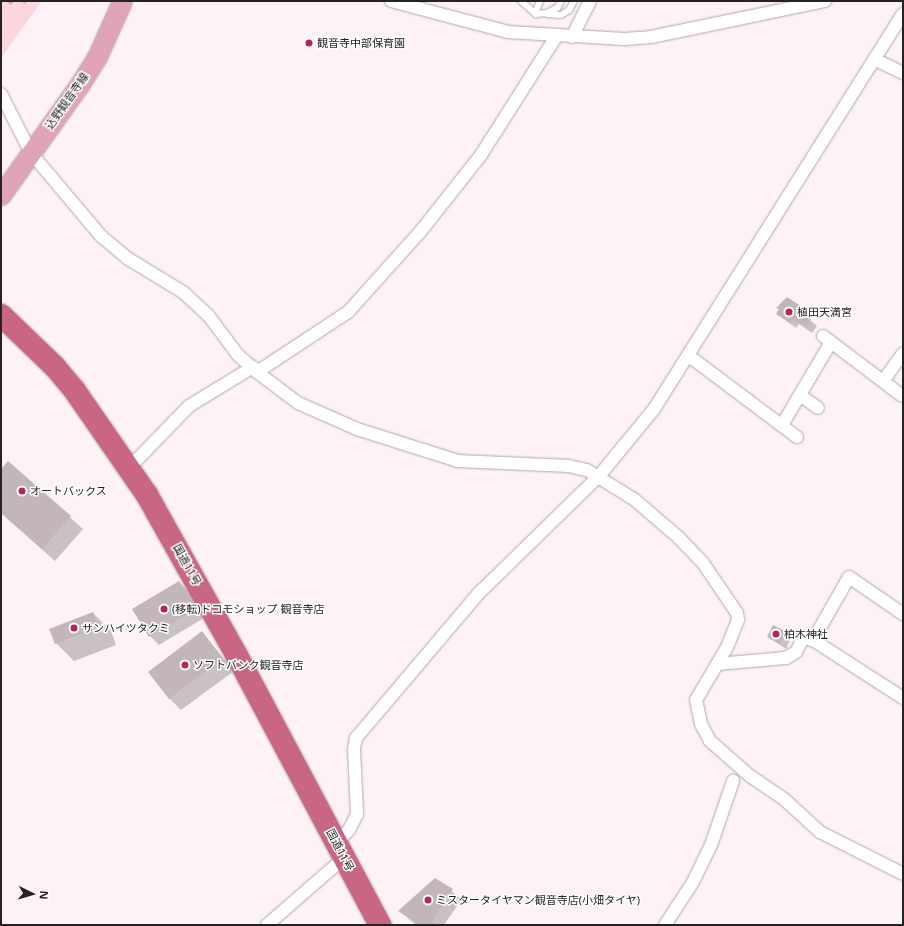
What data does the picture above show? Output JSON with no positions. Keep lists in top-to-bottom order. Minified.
{"streets":{"highway":["国道11号"],"main road":["込野観音寺線"]},"places":["観音寺中部保育園","植田天満宮","オートバックス","(移転)ドコモショップ 観音寺店","サンハイツタクミ","柏木神社","ソフトバンク観音寺店","ミスタータイヤマン観音寺店(小畑タイヤ)"],"north":"right"}
